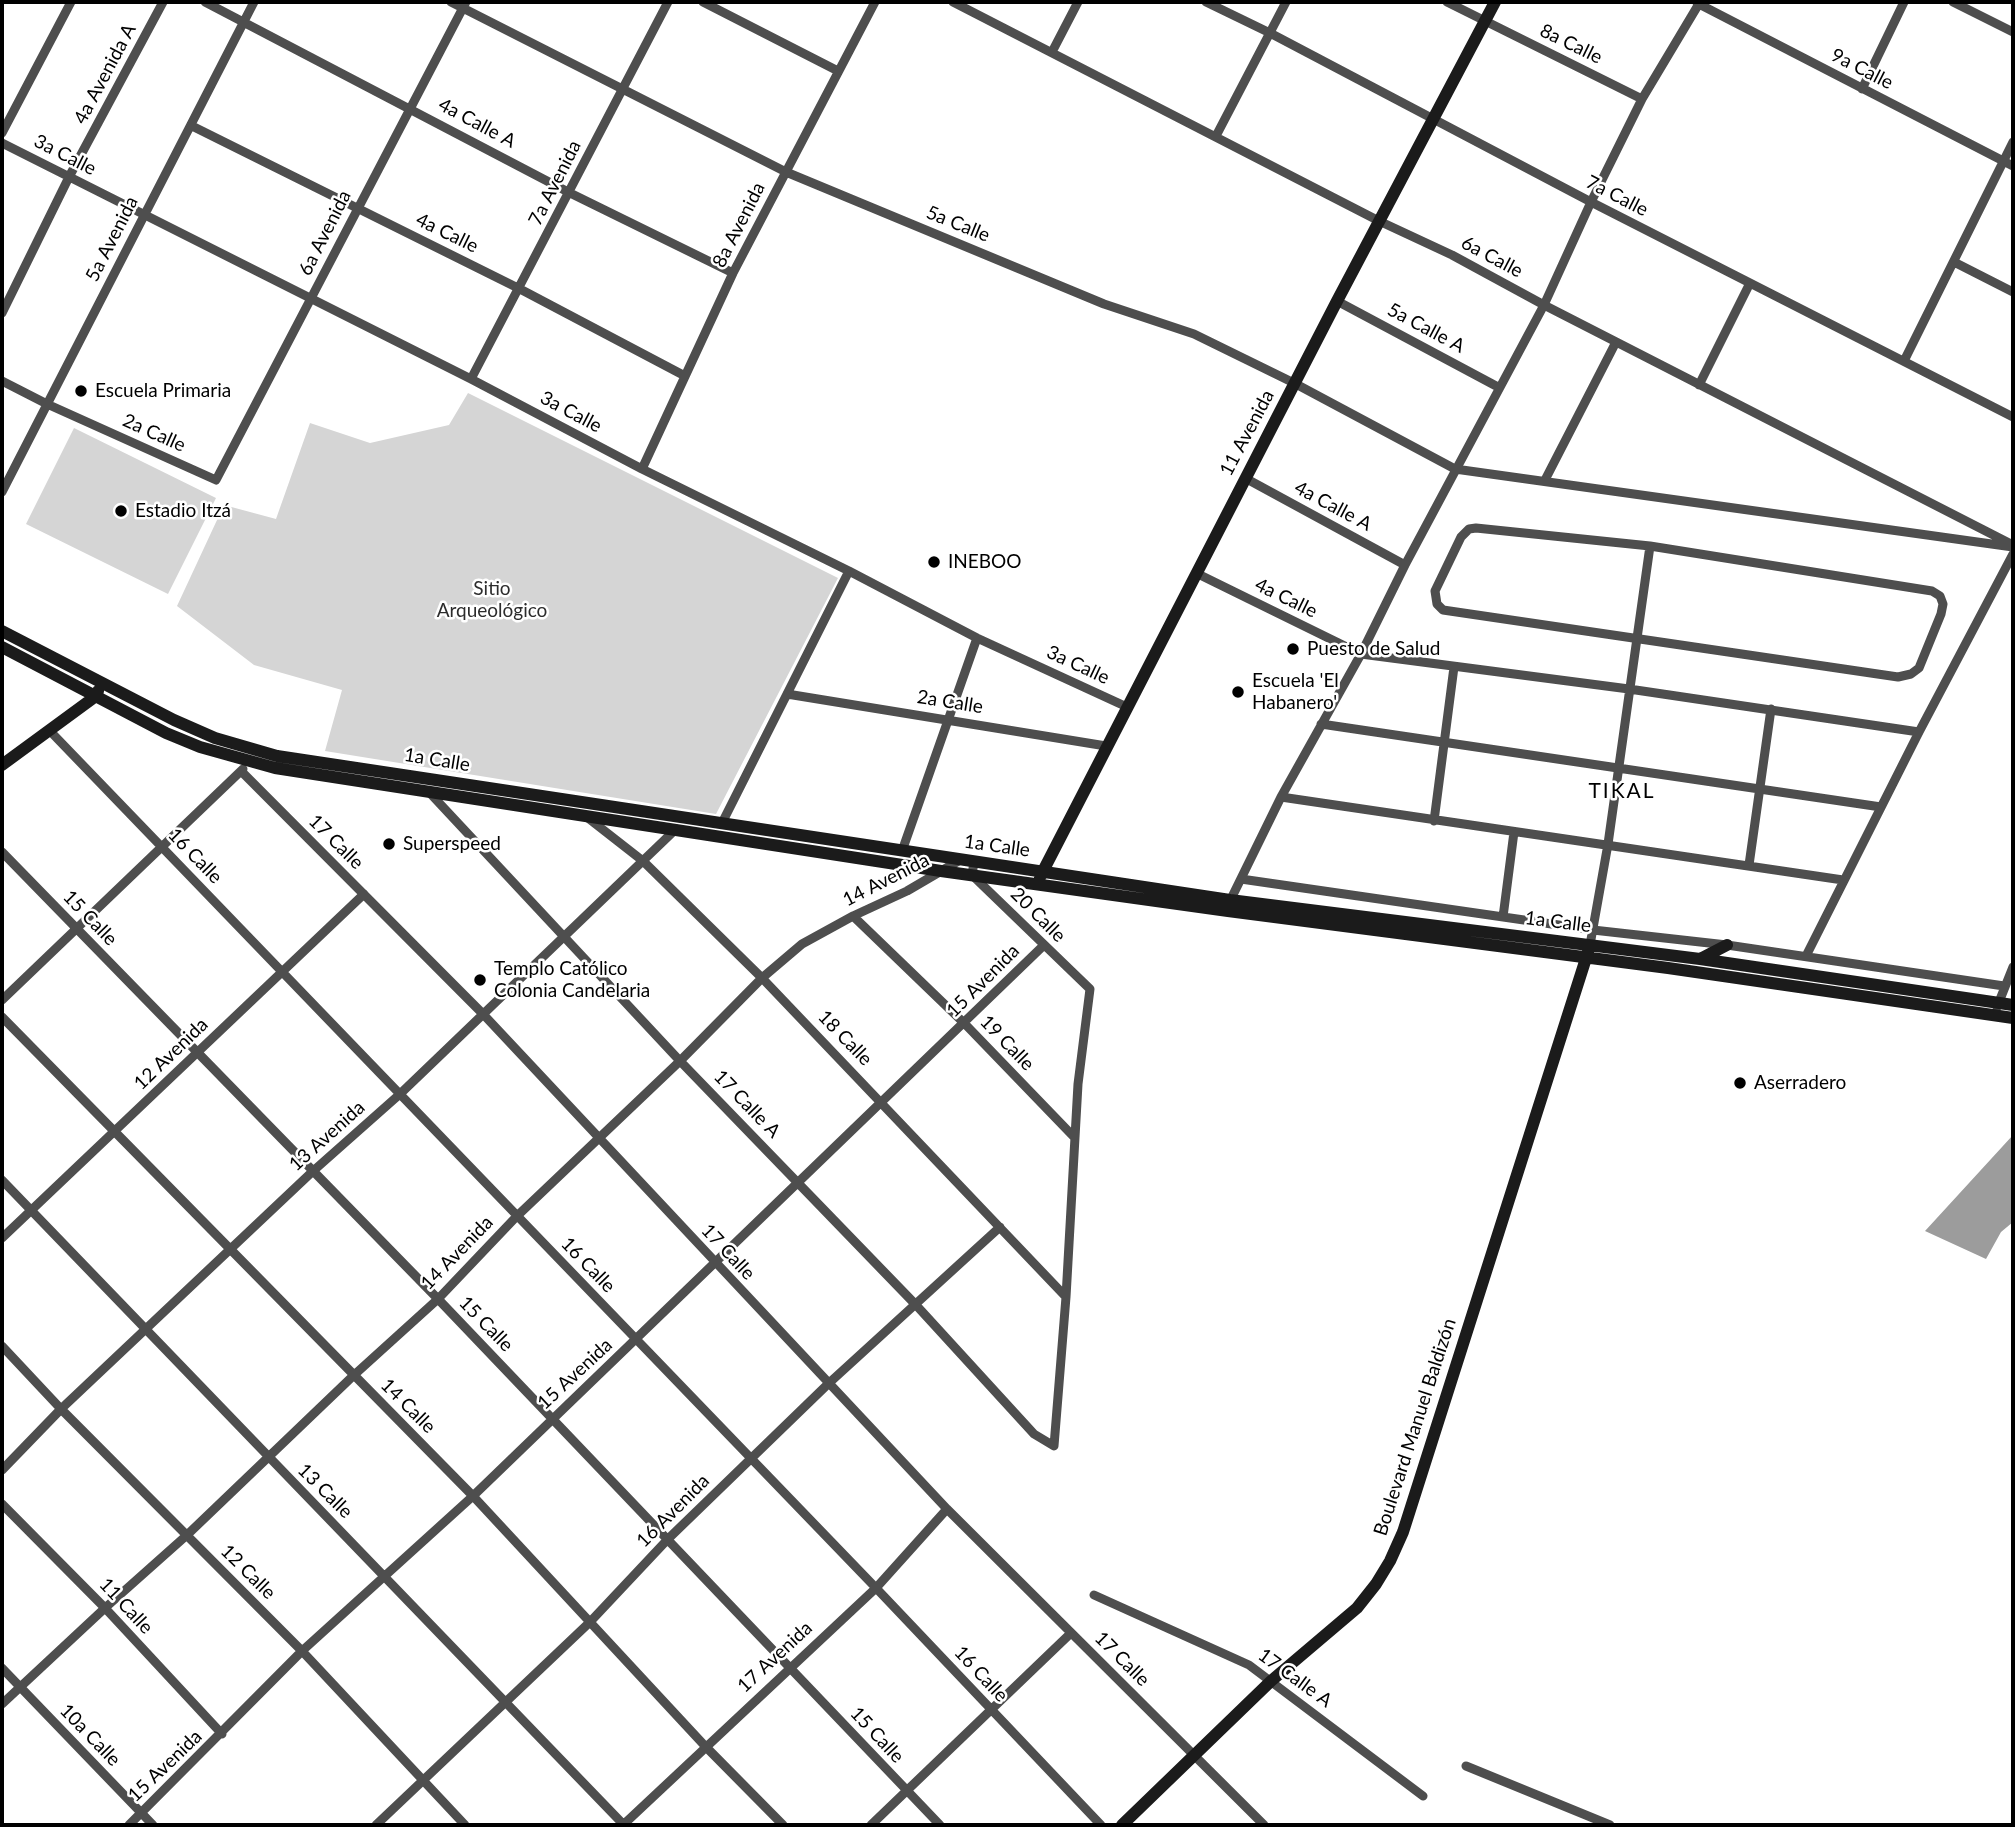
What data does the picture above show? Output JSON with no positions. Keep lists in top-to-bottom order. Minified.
{"streets":{"main road":["11 Avenida","1a Calle","Boulevard Manuel Baldizón"],"street":["8a Calle","9a Calle","4a Avenida A","4a Calle A","3a Calle","7a Avenida","7a Calle","5a Calle","8a Avenida","6a Avenida","4a Calle","5a Avenida","6a Calle","5a Calle A","2a Calle","17 Calle","16 Calle","14 Avenida","20 Calle","15 Calle","15 Avenida","18 Calle","19 Calle","12 Avenida","17 Calle A","13 Avenida","14 Calle","13 Calle","16 Avenida","12 Calle","11 Calle","17 Avenida","10a Calle"]},"crossings":[["8a Calle","11 Avenida"],["4a Avenida A","3a Calle"],["4a Calle A","7a Avenida"],["4a Calle A","8a Avenida"],["4a Calle A","6a Avenida"],["4a Calle A","5a Avenida"],["4a Calle A","11 Avenida"],["3a Calle","7a Avenida"],["3a Calle","8a Avenida"],["3a Calle","6a Avenida"],["3a Calle","5a Avenida"],["3a Calle","11 Avenida"],["7a Avenida","5a Calle"],["7a Avenida","4a Calle"],["7a Calle","11 Avenida"],["5a Calle","8a Avenida"],["5a Calle","6a Avenida"],["5a Calle","11 Avenida"],["8a Avenida","4a Calle"],["6a Avenida","4a Calle"],["6a Avenida","2a Calle"],["4a Calle","5a Avenida"],["4a Calle","11 Avenida"],["5a Avenida","2a Calle"],["6a Calle","11 Avenida"],["5a Calle A","11 Avenida"],["2a Calle","11 Avenida"],["11 Avenida","1a Calle"],["1a Calle","17 Calle"],["1a Calle","14 Avenida"],["1a Calle","20 Calle"],["1a Calle","18 Calle"],["1a Calle","17 Calle A"],["1a Calle","13 Avenida"],["1a Calle","Boulevard Manuel Baldizón"],["17 Calle","14 Avenida"],["17 Calle","15 Avenida"],["17 Calle","12 Avenida"],["17 Calle","13 Avenida"],["17 Calle","Boulevard Manuel Baldizón"],["17 Calle","16 Avenida"],["17 Calle","17 Avenida"],["16 Calle","14 Avenida"],["16 Calle","15 Avenida"],["16 Calle","12 Avenida"],["16 Calle","13 Avenida"],["16 Calle","16 Avenida"],["16 Calle","17 Avenida"],["14 Avenida","15 Calle"],["14 Avenida","18 Calle"],["14 Avenida","19 Calle"],["14 Avenida","17 Calle A"],["14 Avenida","14 Calle"],["14 Avenida","13 Calle"],["14 Avenida","12 Calle"],["14 Avenida","11 Calle"],["14 Avenida","10a Calle"],["20 Calle","15 Avenida"],["20 Calle","19 Calle"],["15 Calle","15 Avenida"],["15 Calle","12 Avenida"],["15 Calle","13 Avenida"],["15 Calle","16 Avenida"],["15 Calle","17 Avenida"],["15 Avenida","18 Calle"],["15 Avenida","19 Calle"],["15 Avenida","17 Calle A"],["15 Avenida","14 Calle"],["15 Avenida","13 Calle"],["15 Avenida","12 Calle"],["15 Avenida","11 Calle"],["15 Avenida","10a Calle"],["18 Calle","17 Calle A"],["18 Calle","13 Avenida"],["18 Calle","16 Avenida"],["12 Avenida","14 Calle"],["12 Avenida","13 Calle"],["17 Calle A","13 Avenida"],["17 Calle A","Boulevard Manuel Baldizón"],["17 Calle A","16 Avenida"],["13 Avenida","14 Calle"],["13 Avenida","13 Calle"],["13 Avenida","12 Calle"],["14 Calle","16 Avenida"],["14 Calle","17 Avenida"],["13 Calle","16 Avenida"],["13 Calle","17 Avenida"],["16 Avenida","12 Calle"]],"districts":["TIKAL"],"parks":["Sitio Arqueológico"],"places":["Escuela Primaria","Estadio Itzá","INEBOO","Puesto de Salud","Escuela 'El Habanero'","Superspeed","Templo Católico Colonia Candelaria","Aserradero"]}
